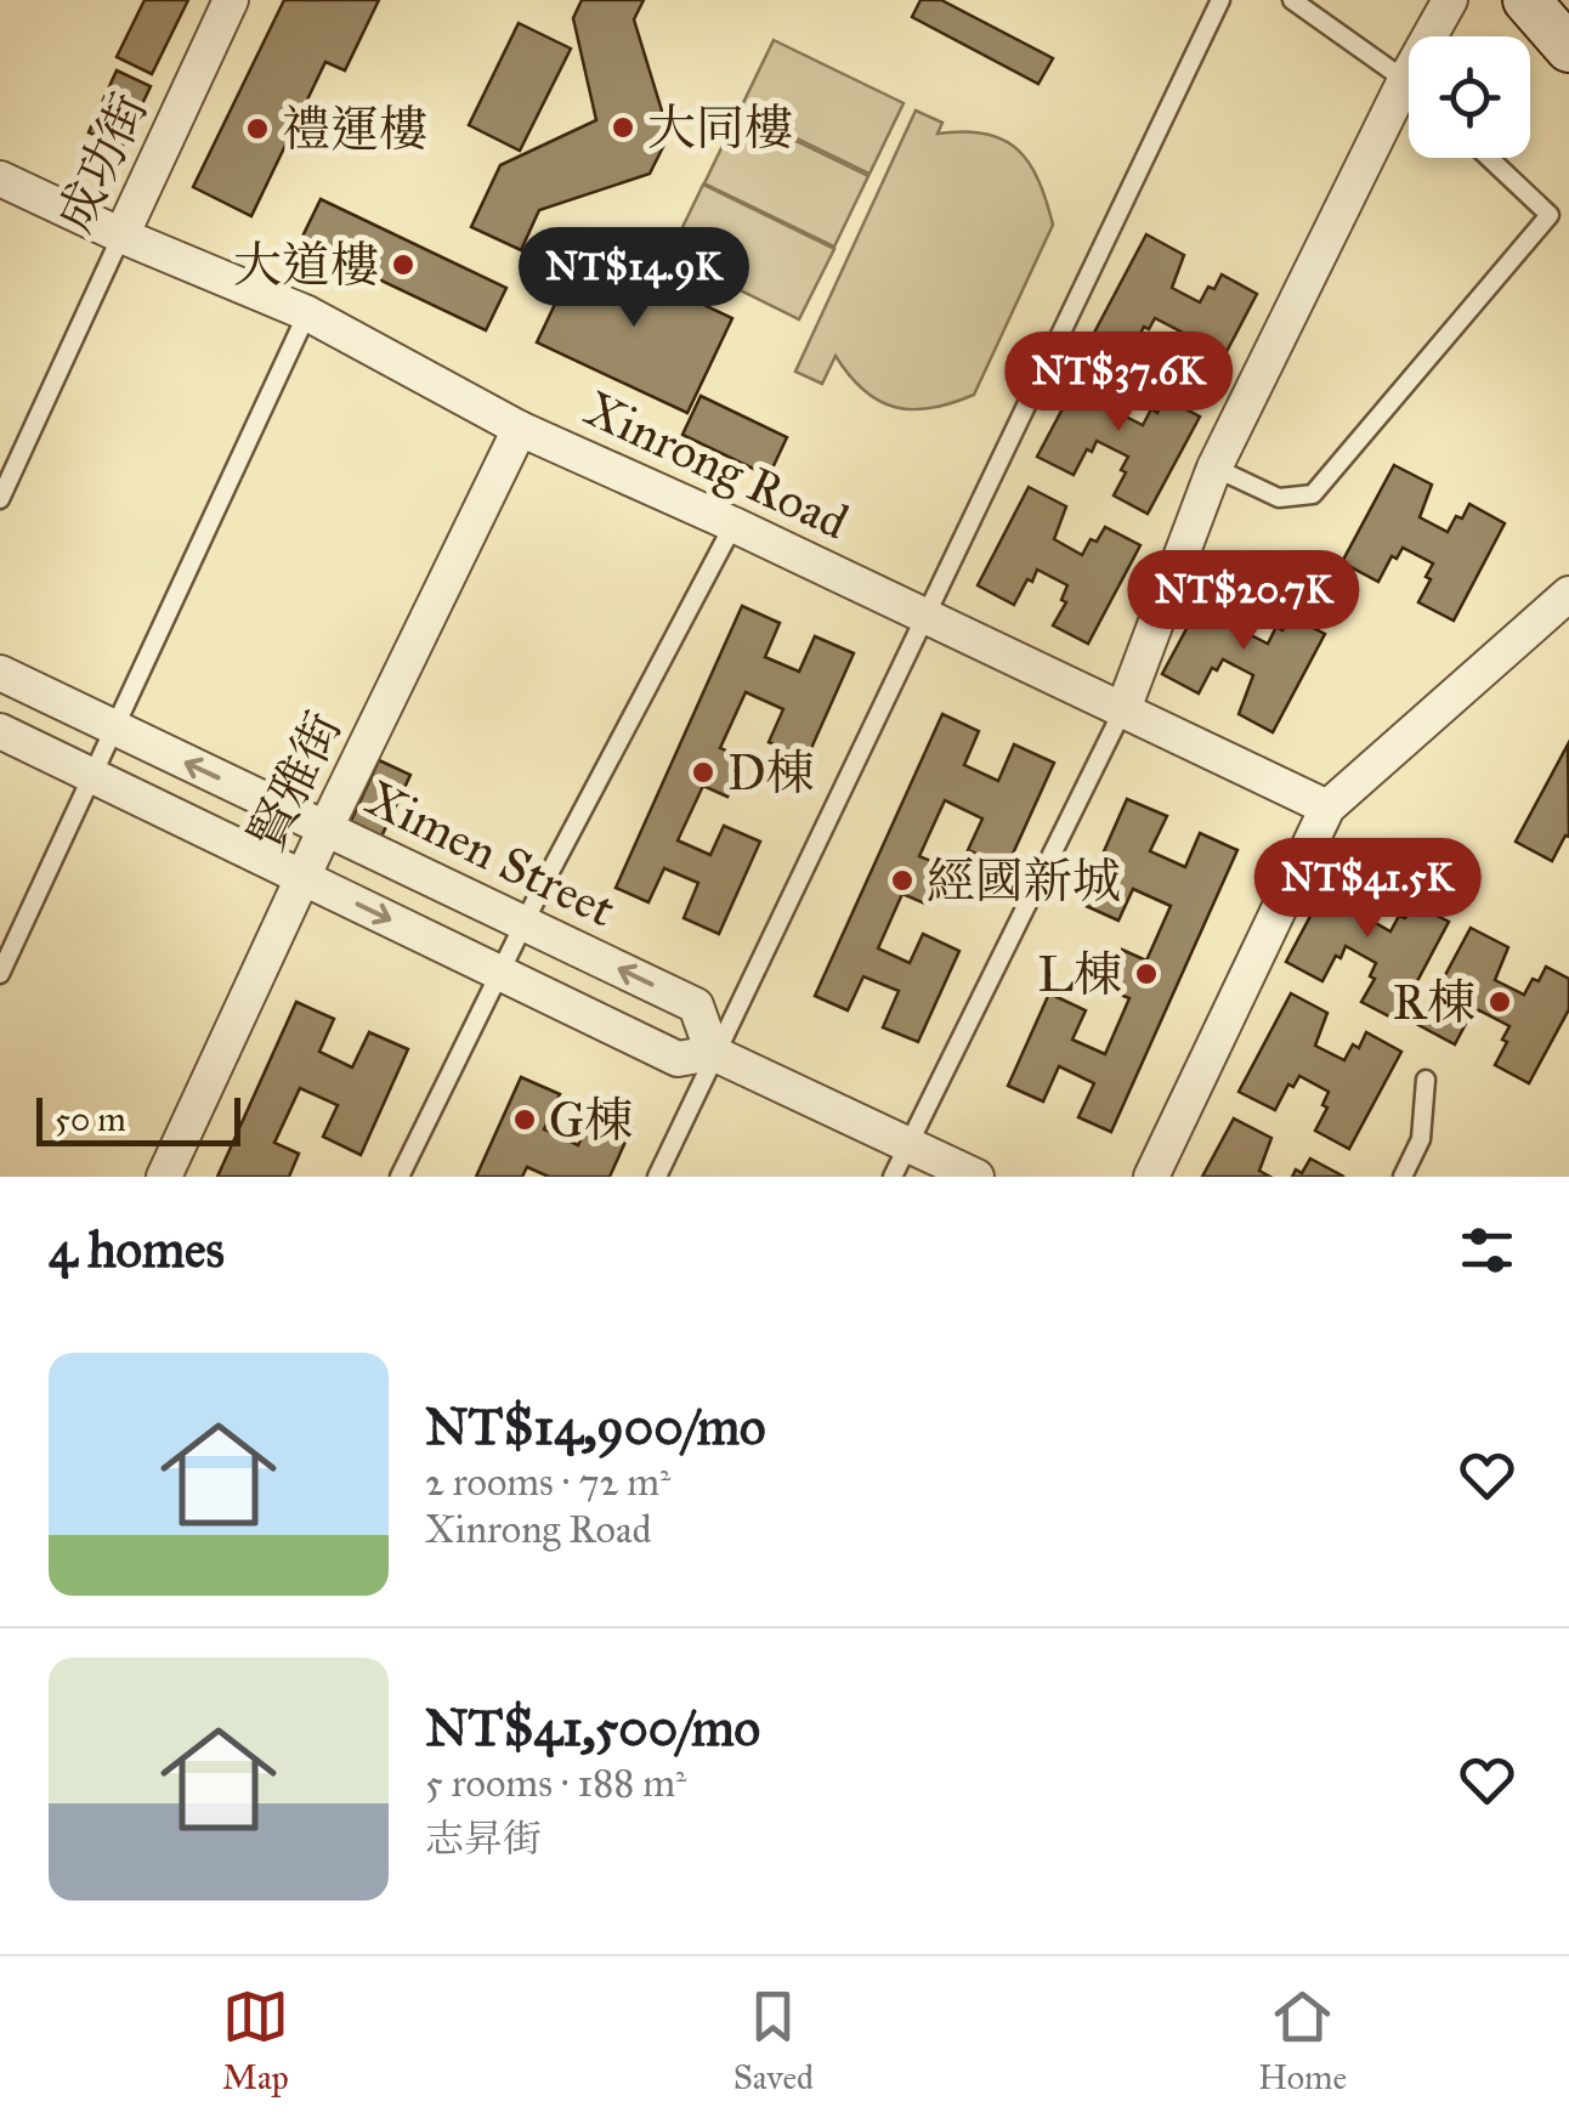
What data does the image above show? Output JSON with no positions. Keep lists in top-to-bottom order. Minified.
{"streets":{"street":["成功街","Xinrong Road","賢雅街","Ximen Street"]},"crossings":[["成功街","Xinrong Road"],["Xinrong Road","賢雅街"],["賢雅街","Ximen Street"]],"places":["大同樓","禮運樓","大道樓","D棟","經國新城","L棟","R棟","G棟"],"scale_bar":"50 m","page":{"price":["NT$14.9K","NT$37.6K","NT$20.7K","NT$41.5K"],"scale":"50 m","heading":"4 homes","list":[{"name":"NT$14,900/mo","note":"2 rooms · 72 m² · Xinrong Road"},{"name":"NT$41,500/mo","note":"5 rooms · 188 m² · 志昇街"}],"tabs":["Map","Saved","Home"]}}
